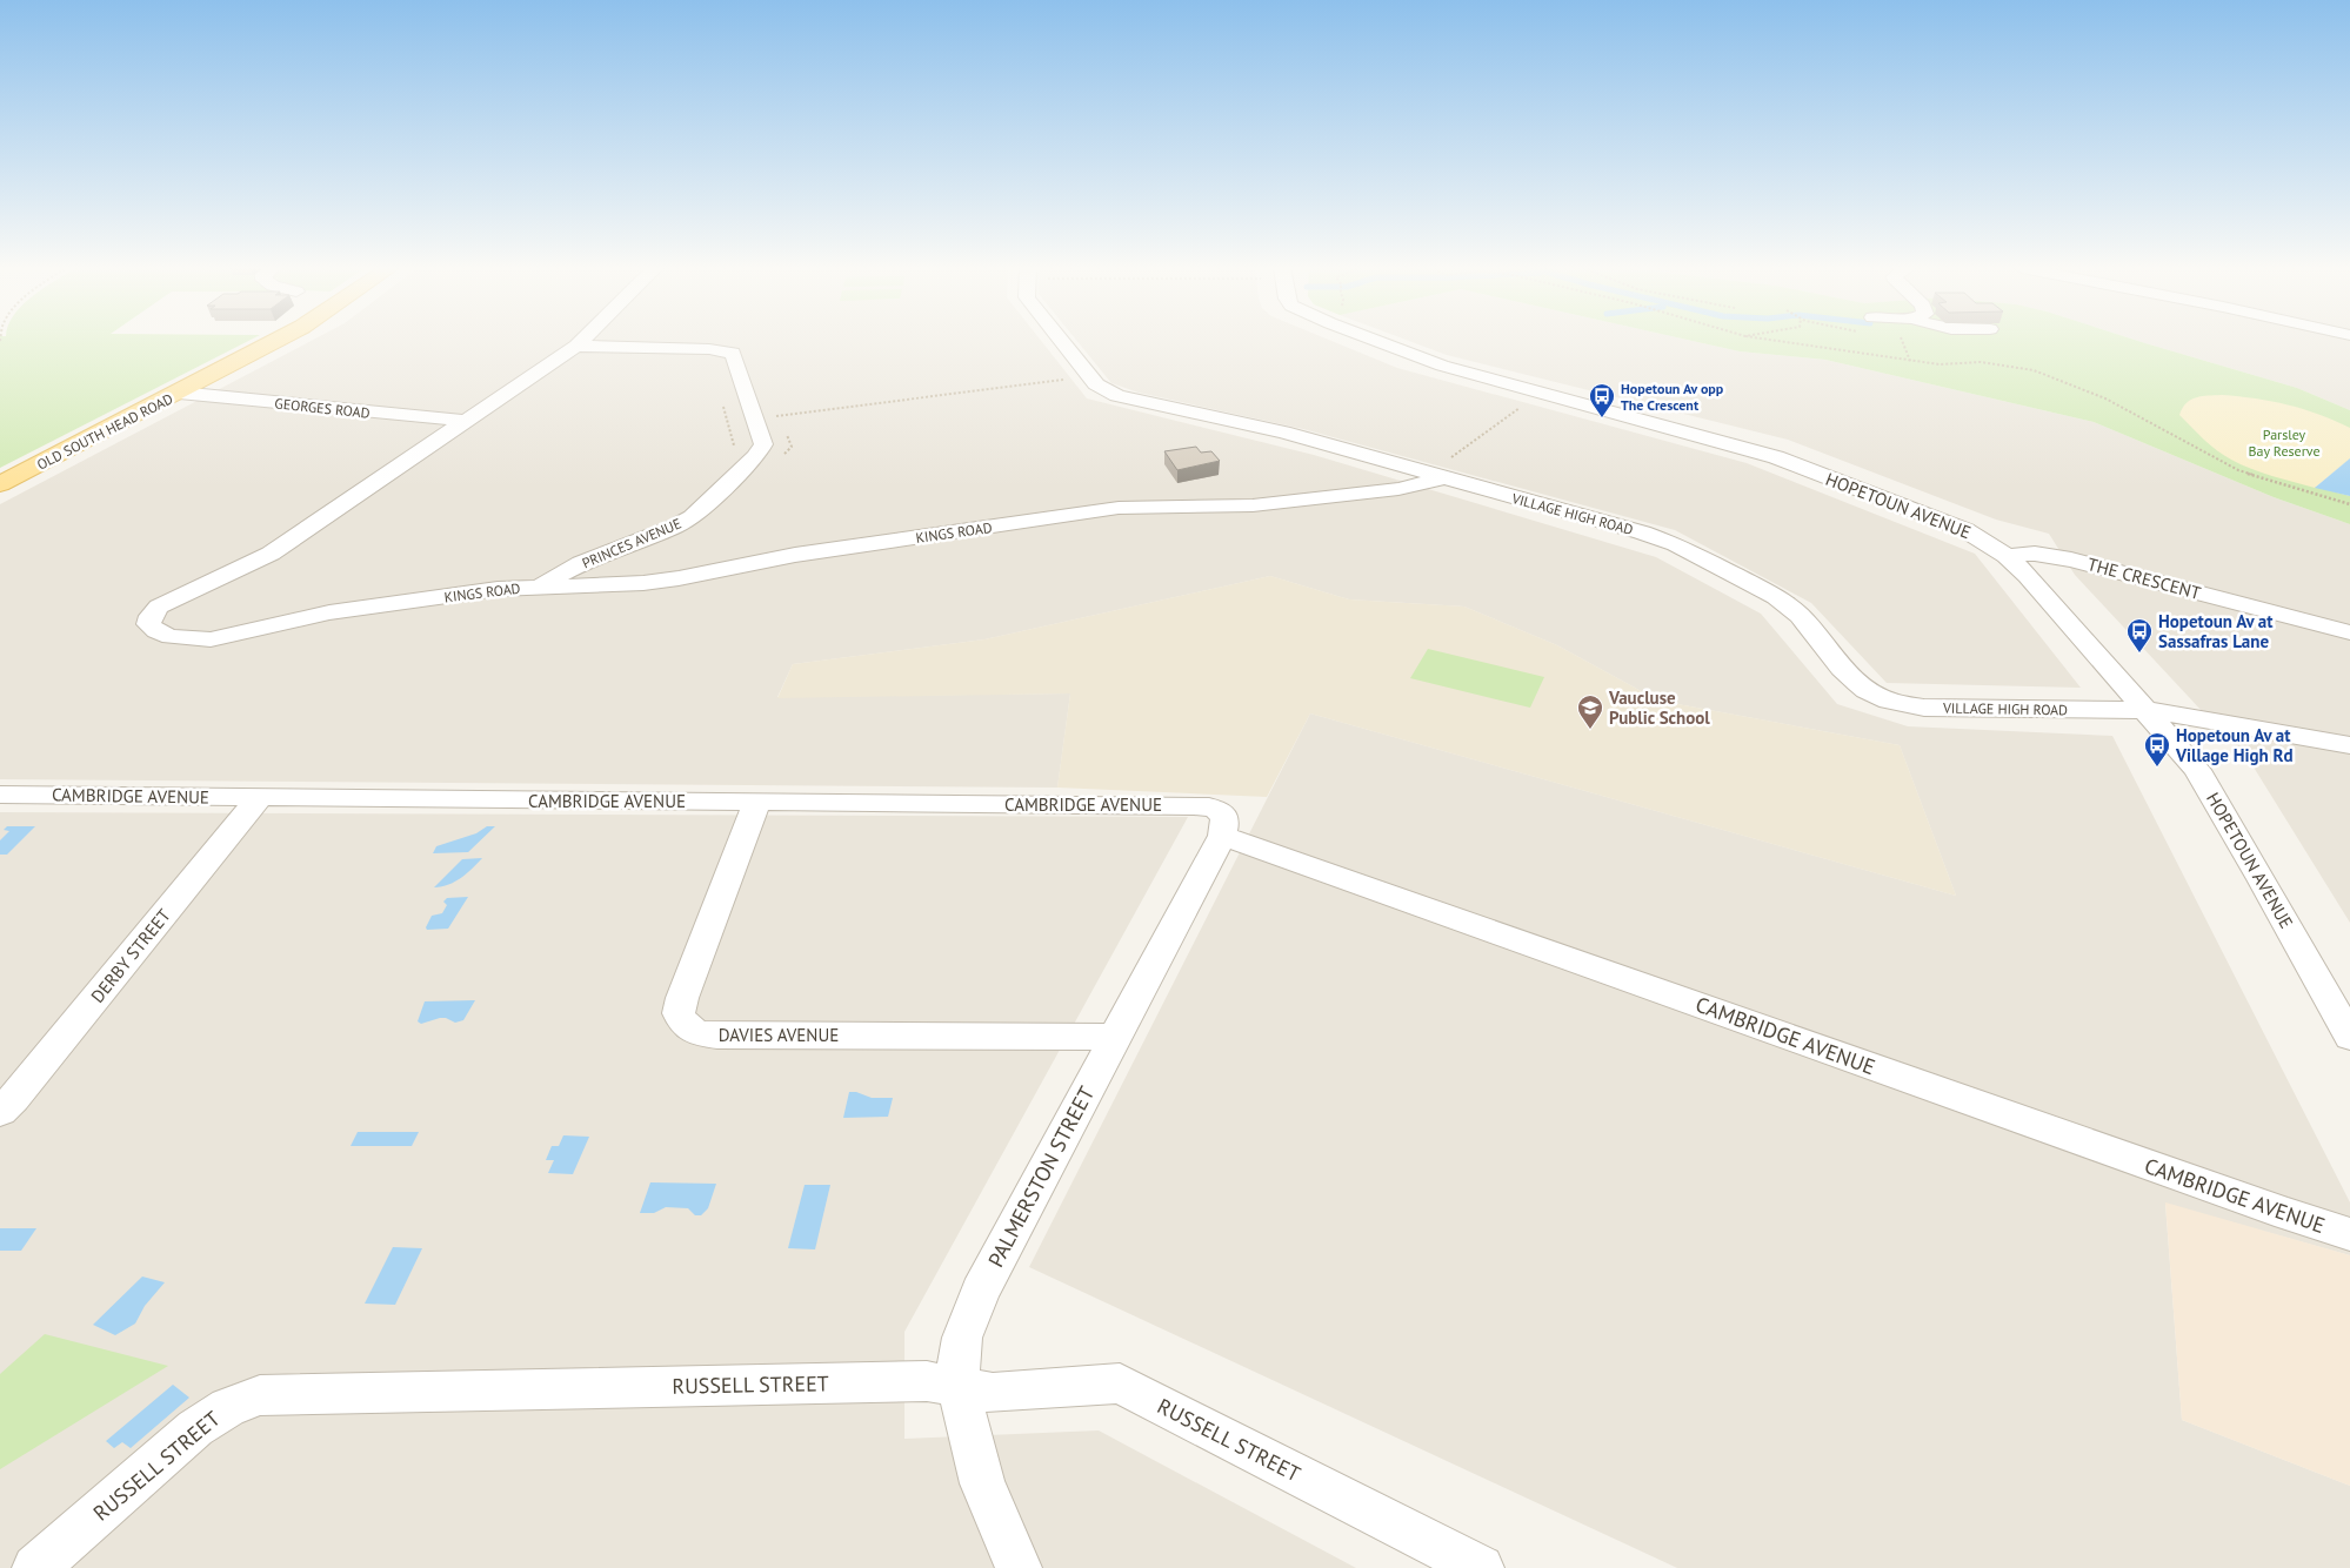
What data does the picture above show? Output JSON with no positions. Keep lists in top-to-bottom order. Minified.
{"streets":{"main road":["OLD SOUTH HEAD ROAD"],"street":["GEORGES ROAD","HOPETOUN AVENUE","VILLAGE HIGH ROAD","KINGS ROAD","PRINCES AVENUE","THE CRESCENT","CAMBRIDGE AVENUE","DERBY STREET","DAVIES AVENUE","PALMERSTON STREET","RUSSELL STREET"]},"crossings":[["GEORGES ROAD","OLD SOUTH HEAD ROAD"],["GEORGES ROAD","KINGS ROAD"],["HOPETOUN AVENUE","VILLAGE HIGH ROAD"],["HOPETOUN AVENUE","THE CRESCENT"],["VILLAGE HIGH ROAD","KINGS ROAD"],["KINGS ROAD","PRINCES AVENUE"],["CAMBRIDGE AVENUE","DERBY STREET"],["CAMBRIDGE AVENUE","DAVIES AVENUE"],["CAMBRIDGE AVENUE","PALMERSTON STREET"],["DAVIES AVENUE","PALMERSTON STREET"],["PALMERSTON STREET","RUSSELL STREET"]],"parks":["Parsley Bay Reserve"],"places":{"bus stop":["Hopetoun Av opp The Crescent","Hopetoun Av at Sassafras Lane","Hopetoun Av at Village High Rd"],"school or university":["Vaucluse Public School"]}}
